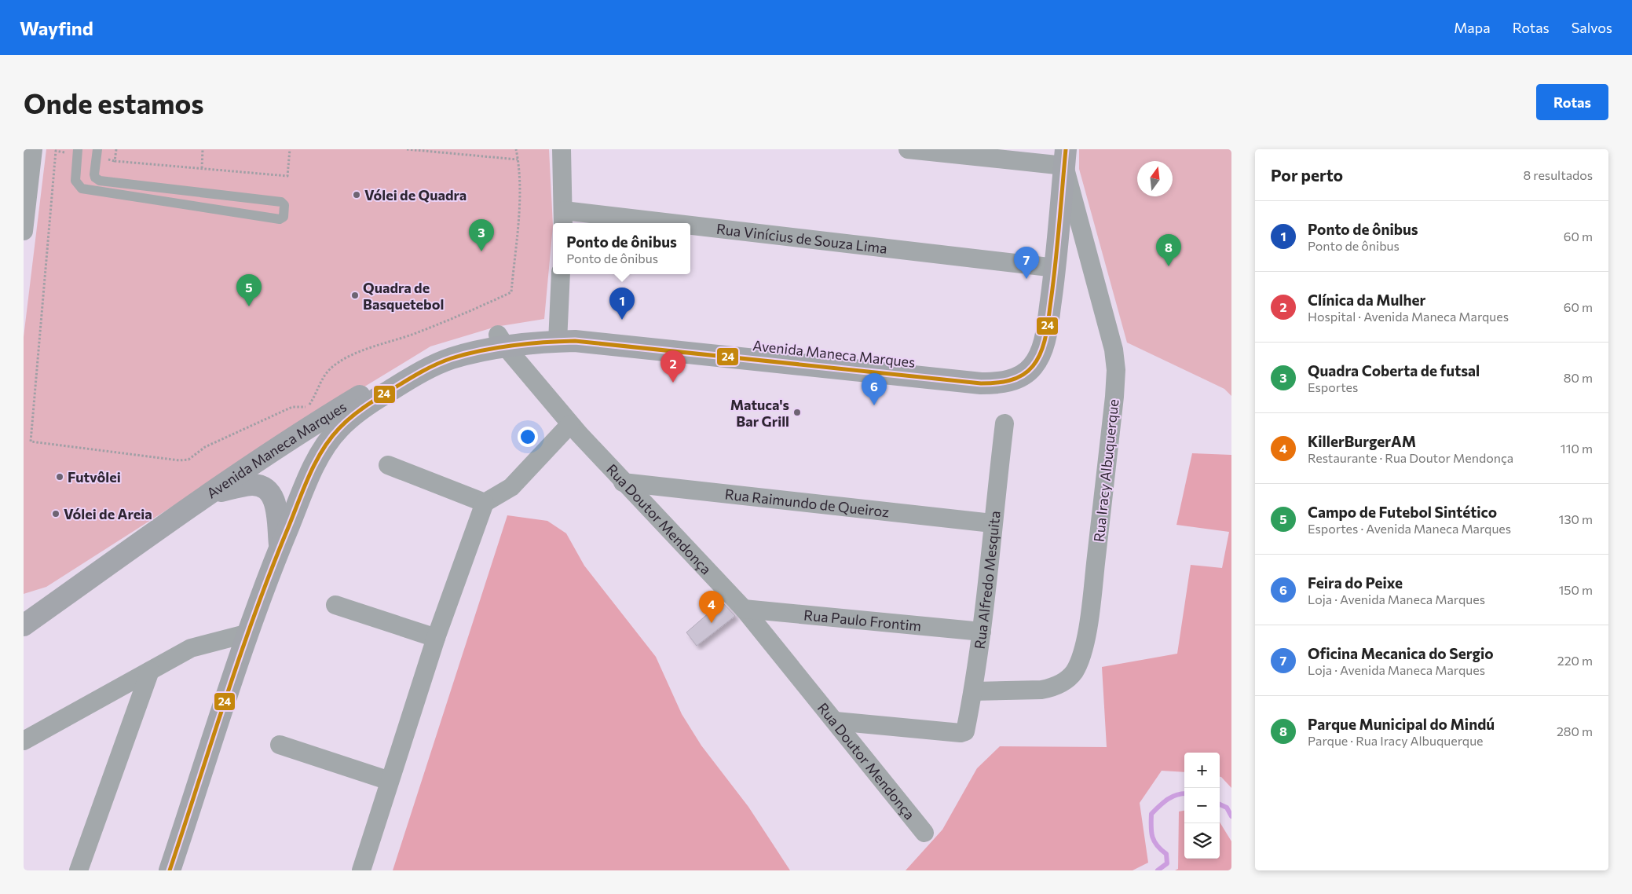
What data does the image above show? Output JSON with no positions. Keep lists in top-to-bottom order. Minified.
{"streets":{"main road":["Avenida Maneca Marques"],"street":["Rua Vinícius de Souza Lima","Rua Iracy Albuquerque","Rua Raimundo de Queiroz","Rua Doutor Mendonça","Rua Alfredo Mesquita","Rua Paulo Frontim"]},"crossings":[["Rua Vinícius de Souza Lima","Avenida Maneca Marques"],["Avenida Maneca Marques","Rua Iracy Albuquerque"],["Avenida Maneca Marques","Rua Doutor Mendonça"],["Rua Iracy Albuquerque","Rua Alfredo Mesquita"],["Rua Raimundo de Queiroz","Rua Doutor Mendonça"],["Rua Raimundo de Queiroz","Rua Alfredo Mesquita"],["Rua Doutor Mendonça","Rua Alfredo Mesquita"],["Rua Doutor Mendonça","Rua Paulo Frontim"],["Rua Alfredo Mesquita","Rua Paulo Frontim"]],"places":["Vólei de Quadra","Quadra de Basquetebol","Matuca's Bar Grill","Futvôlei","Vólei de Areia"],"lines":["transit line 24"],"north":"top","page":{"header":"Wayfind","nav":["Mapa","Rotas","Salvos"],"buttons":"Rotas","title":"Onde estamos","heading":["Por perto","8 resultados"],"list":[{"mark":"1","name":"Ponto de ônibus","note":"Ponto de ônibus","value":"60 m"},{"mark":"2","name":"Clínica da Mulher","note":"Hospital · Avenida Maneca Marques","value":"60 m"},{"mark":"3","name":"Quadra Coberta de futsal","note":"Esportes","value":"80 m"},{"mark":"4","name":"KillerBurgerAM","note":"Restaurante · Rua Doutor Mendonça","value":"110 m"},{"mark":"5","name":"Campo de Futebol Sintético","note":"Esportes · Avenida Maneca Marques","value":"130 m"},{"mark":"6","name":"Feira do Peixe","note":"Loja · Avenida Maneca Marques","value":"150 m"},{"mark":"7","name":"Oficina Mecanica do Sergio","note":"Loja · Avenida Maneca Marques","value":"220 m"},{"mark":"8","name":"Parque Municipal do Mindú","note":"Parque · Rua Iracy Albuquerque","value":"280 m"}],"pins":["3","8","7","5","1","2","6","4"],"popup":["Ponto de ônibus","Ponto de ônibus"],"map_buttons":["+","−"]}}
